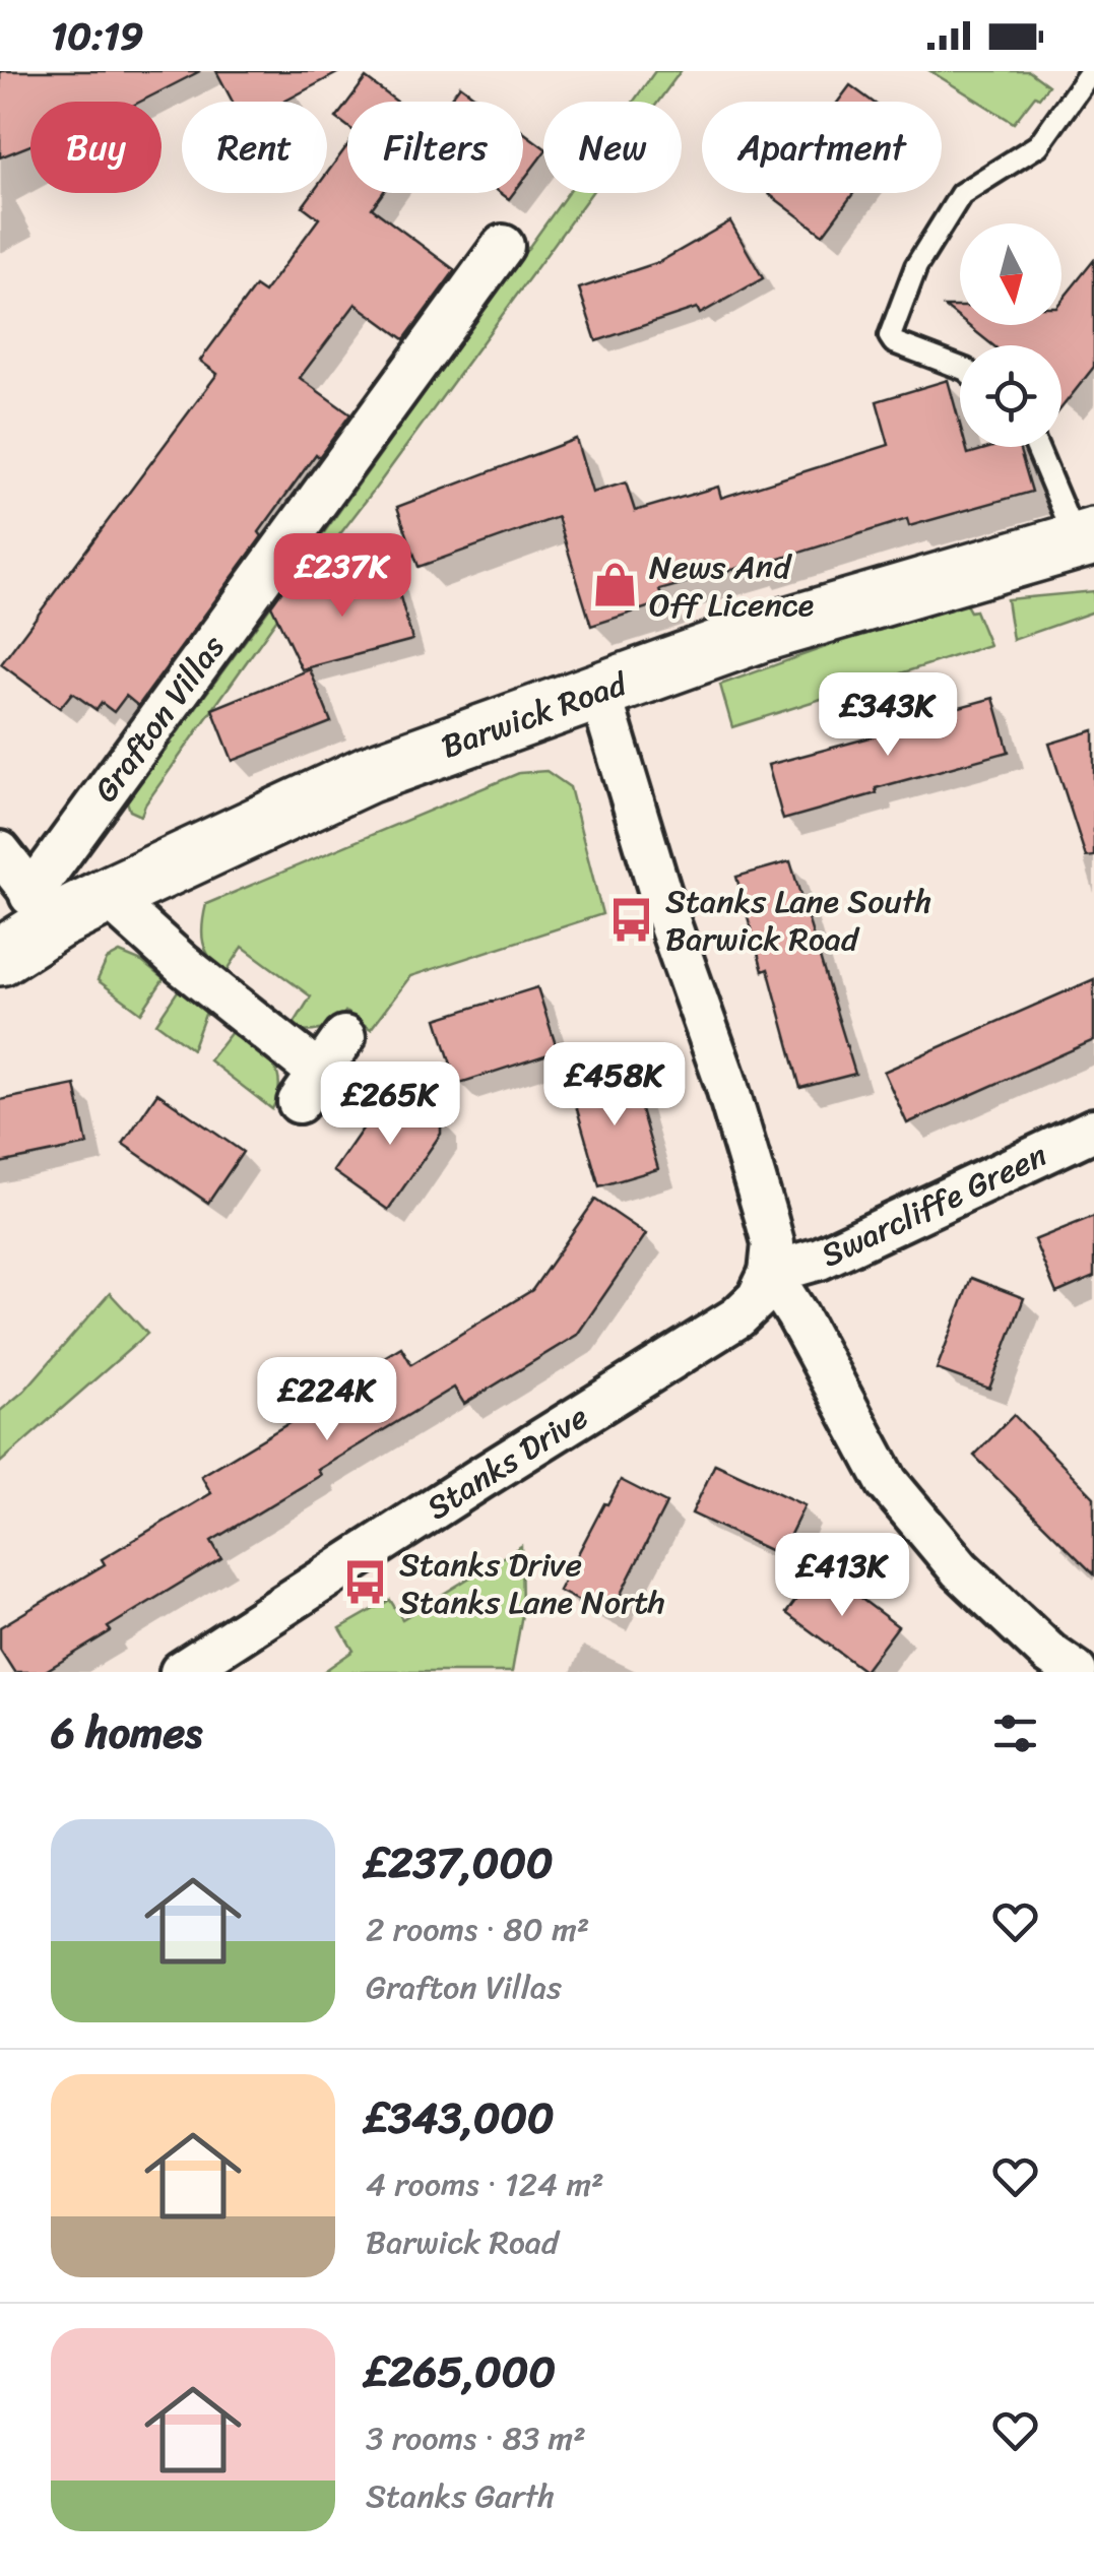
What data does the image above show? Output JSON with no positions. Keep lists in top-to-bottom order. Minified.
{"streets":{"street":["Barwick Road","Grafton Villas","Swarcliffe Green","Stanks Drive"]},"crossings":[["Barwick Road","Grafton Villas"],["Swarcliffe Green","Stanks Drive"]],"places":{"shop":["News And Off Licence"],"bus stop":["Stanks Lane South Barwick Road","Stanks Drive Stanks Lane North"]},"north":"bottom","page":{"status":"10:19","chip":["Buy","Rent","Filters","New","Apartment"],"price":["£237K","£343K","£458K","£265K","£224K","£413K"],"heading":"6 homes","list":[{"name":"£237,000","note":"2 rooms · 80 m² · Grafton Villas"},{"name":"£343,000","note":"4 rooms · 124 m² · Barwick Road"},{"name":"£265,000","note":"3 rooms · 83 m² · Stanks Garth"}]}}
